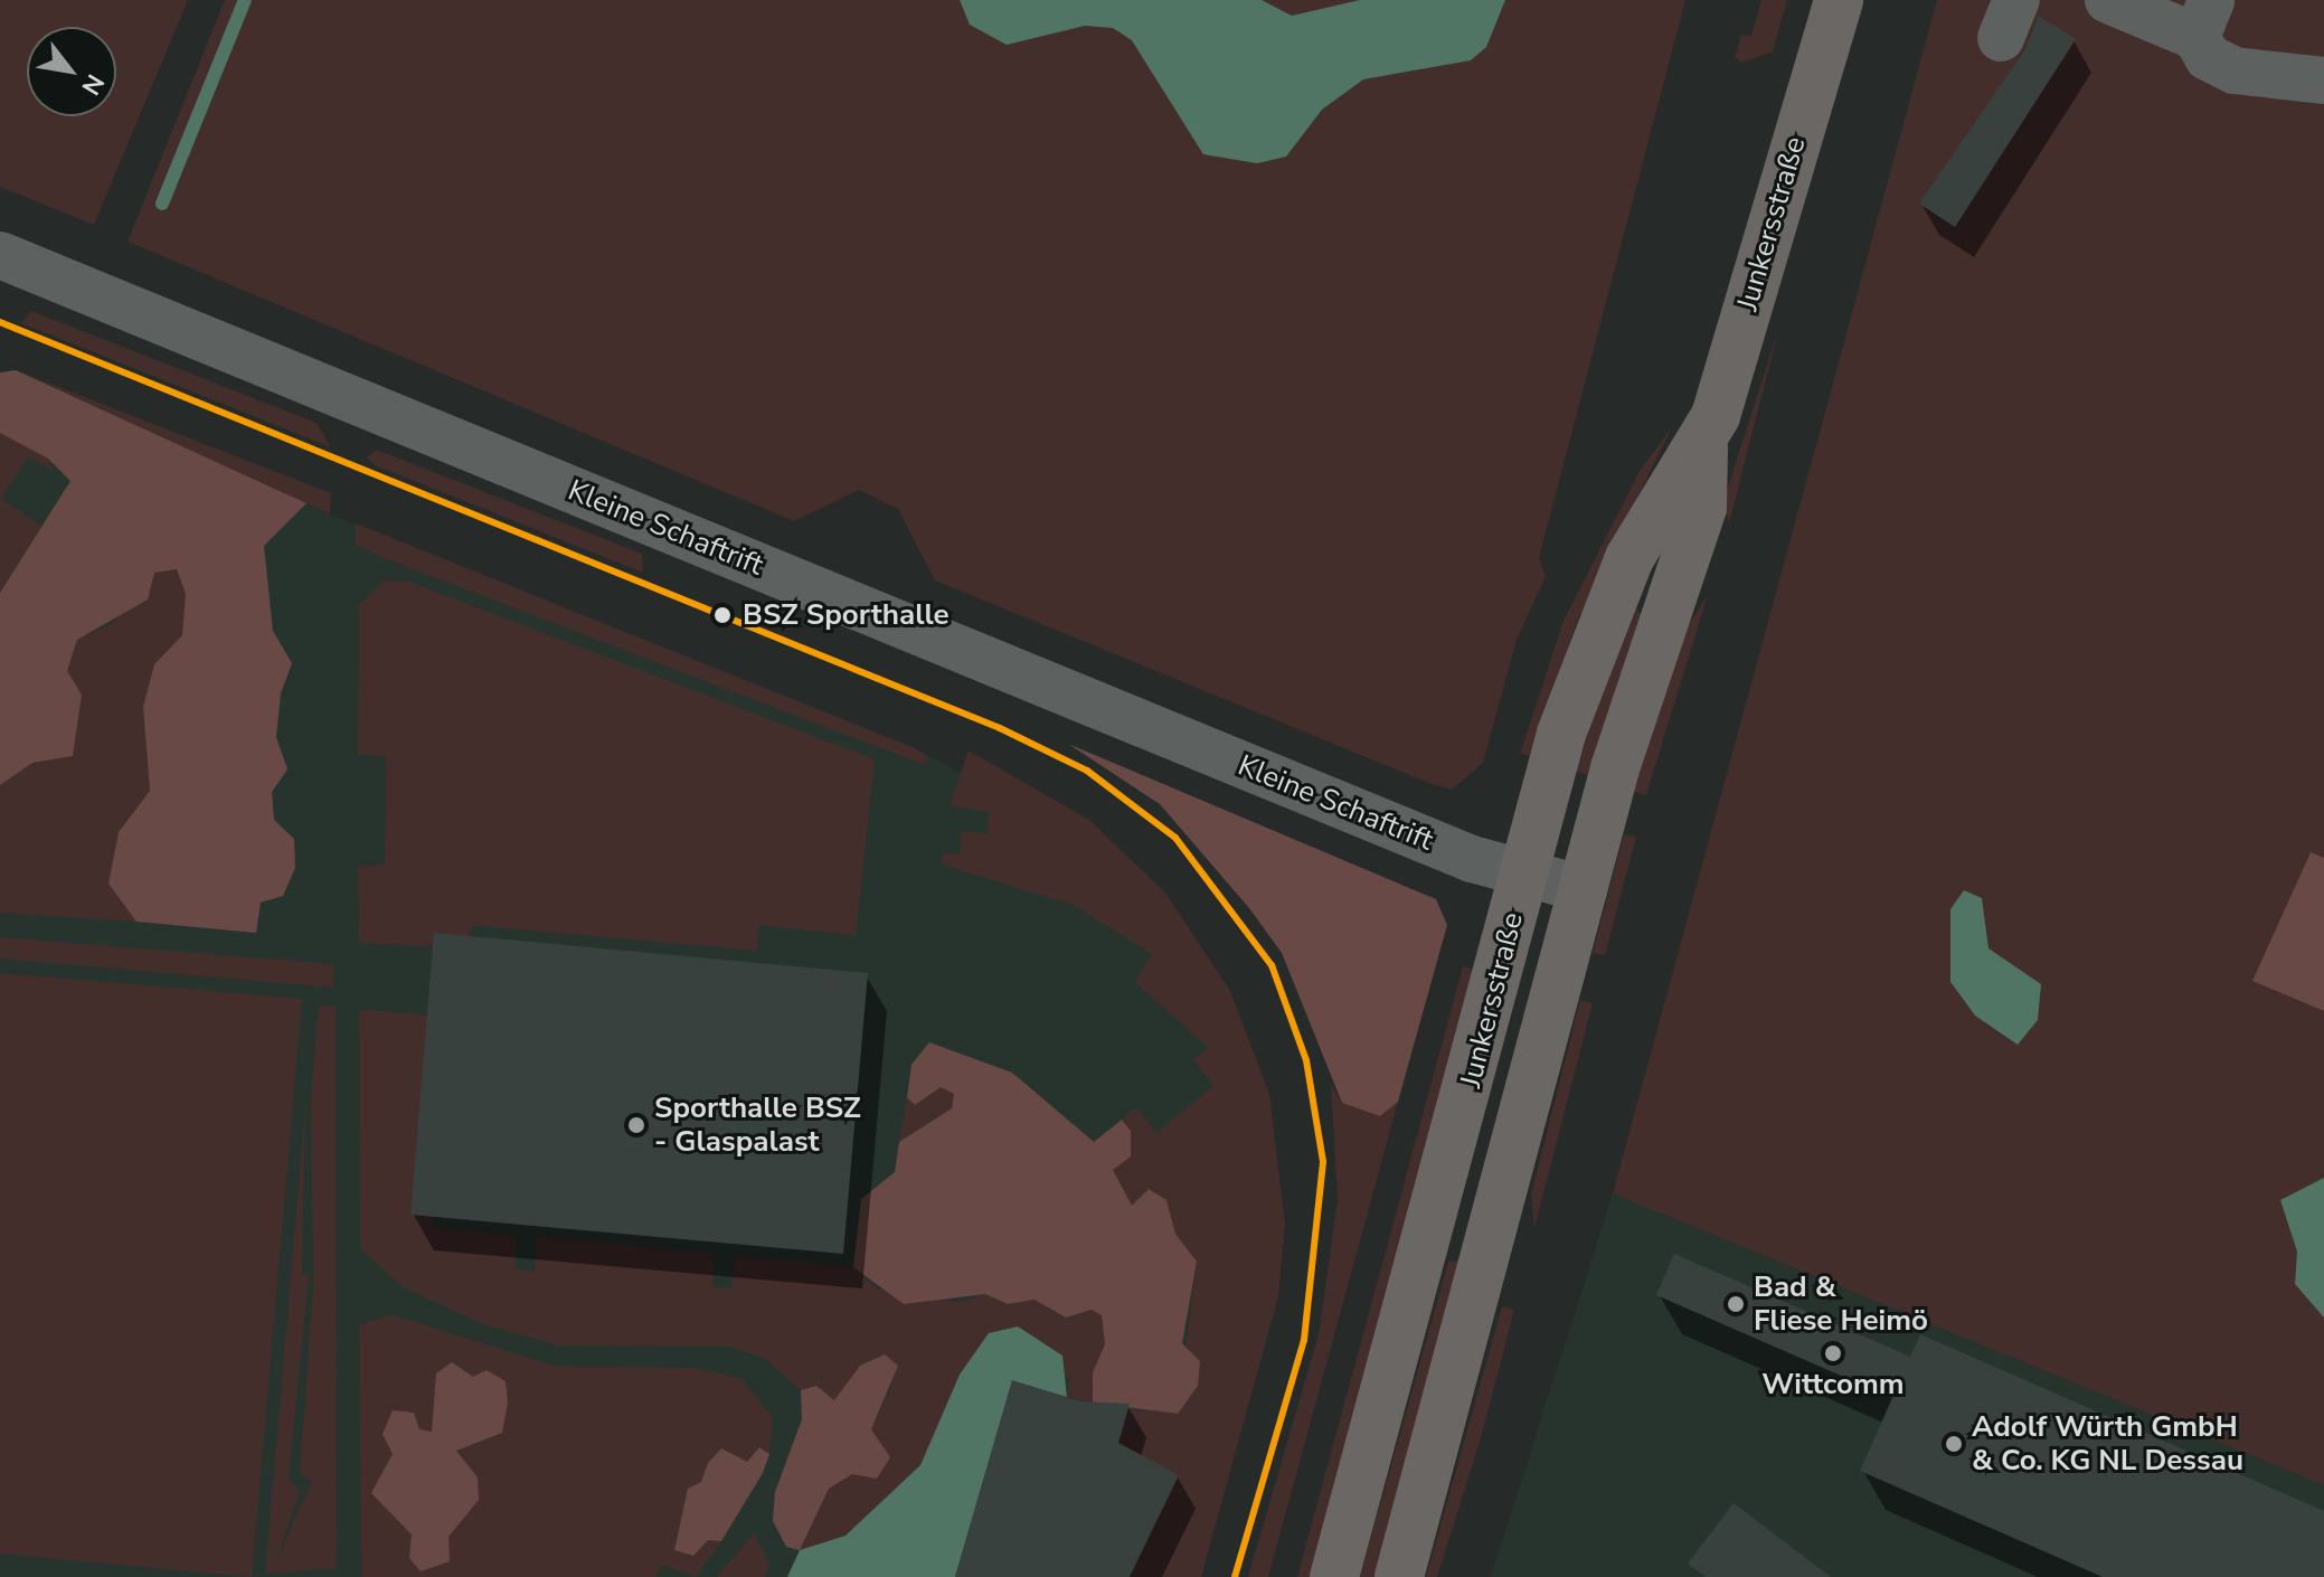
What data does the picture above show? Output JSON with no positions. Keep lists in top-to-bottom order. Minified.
{"streets":{"main road":["Junkersstraße"],"street":["Kleine Schaftrift"]},"crossings":[["Junkersstraße","Kleine Schaftrift"]],"places":["BSZ Sporthalle","Sporthalle BSZ - Glaspalast","Bad & Fliese Heimö","Wittcomm","Adolf Würth GmbH & Co. KG NL Dessau"],"north":"bottom right"}
